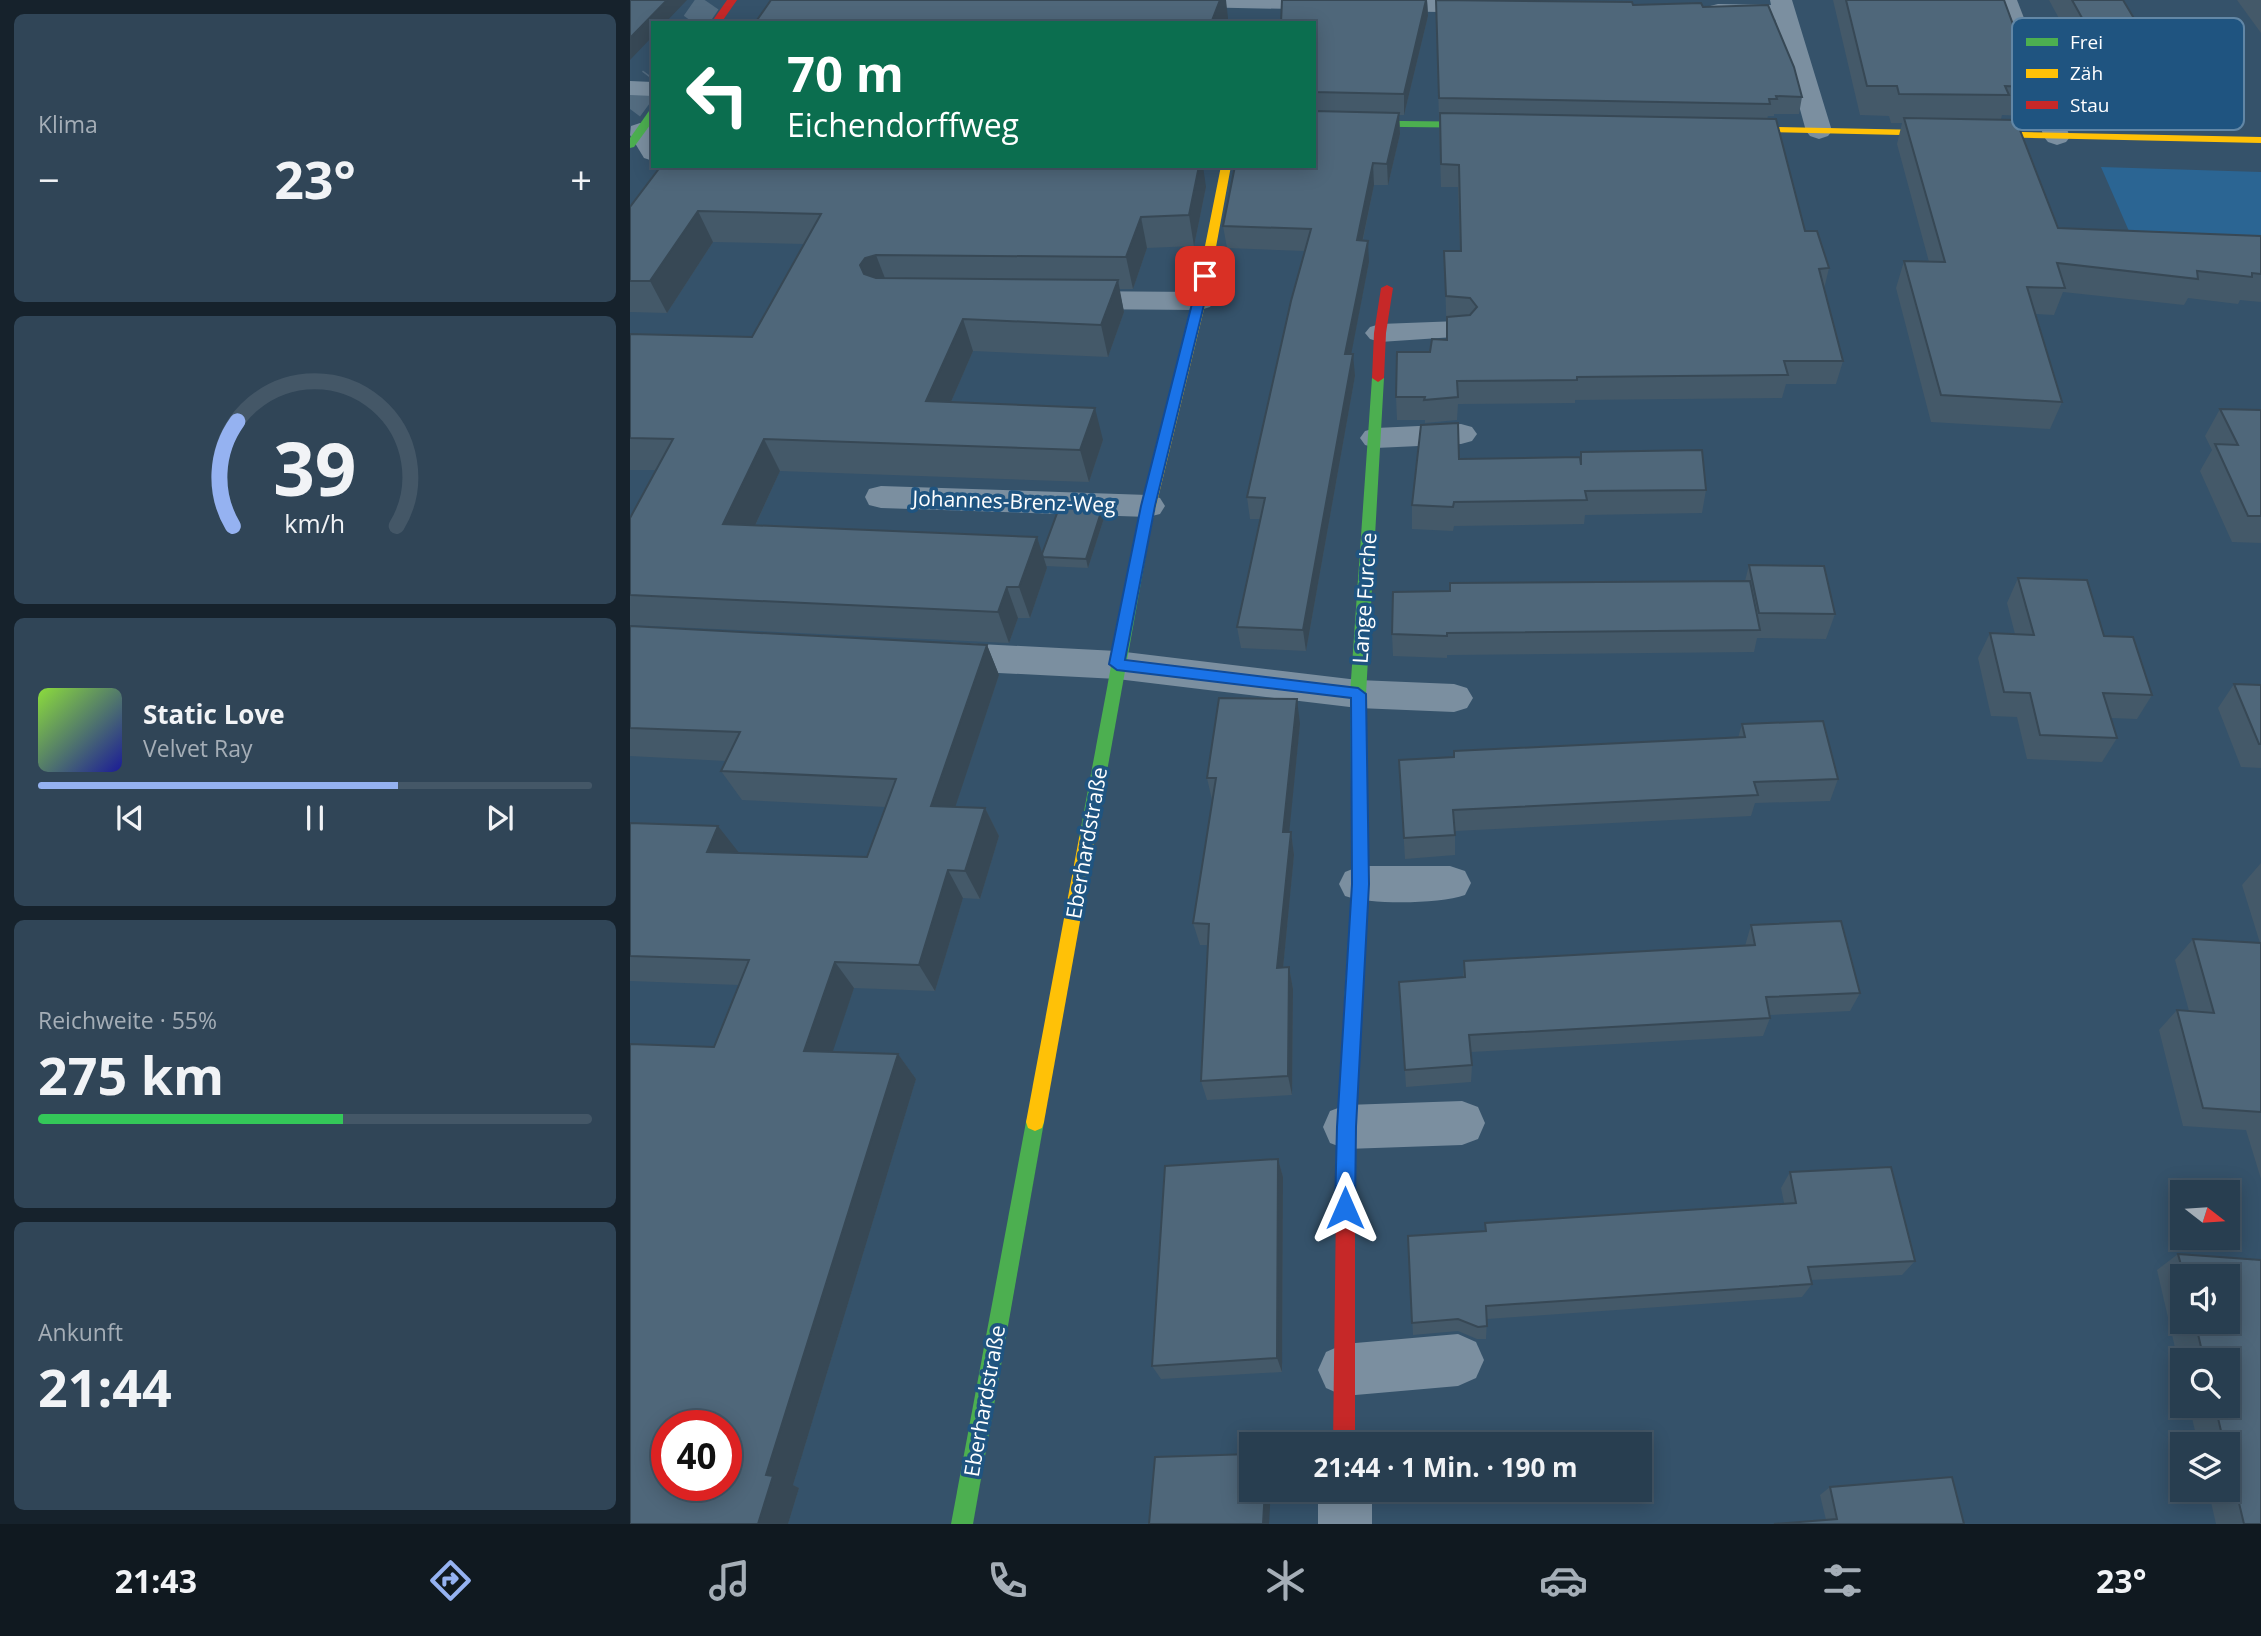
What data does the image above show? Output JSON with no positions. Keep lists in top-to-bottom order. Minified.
{"streets":{"street":["Johannes-Brenz-Weg","Lange Furche","Eberhardstraße"]},"crossings":[["Johannes-Brenz-Weg","Eberhardstraße"]],"legend":["Frei","Zäh","Stau"],"north":"right","page":{"tile":["Klima",["Reichweite · 55%","275 km"],["Ankunft","21:44"]],"turn":["70 m","Eichendorffweg"],"heat":["−","23°","+"],"song":["Static Love","Velvet Ray"],"limit":"40","trip":"21:44 · 1 Min. · 190 m","tabs":["21:43","23°"],"gauge":["39","km/h"]}}
